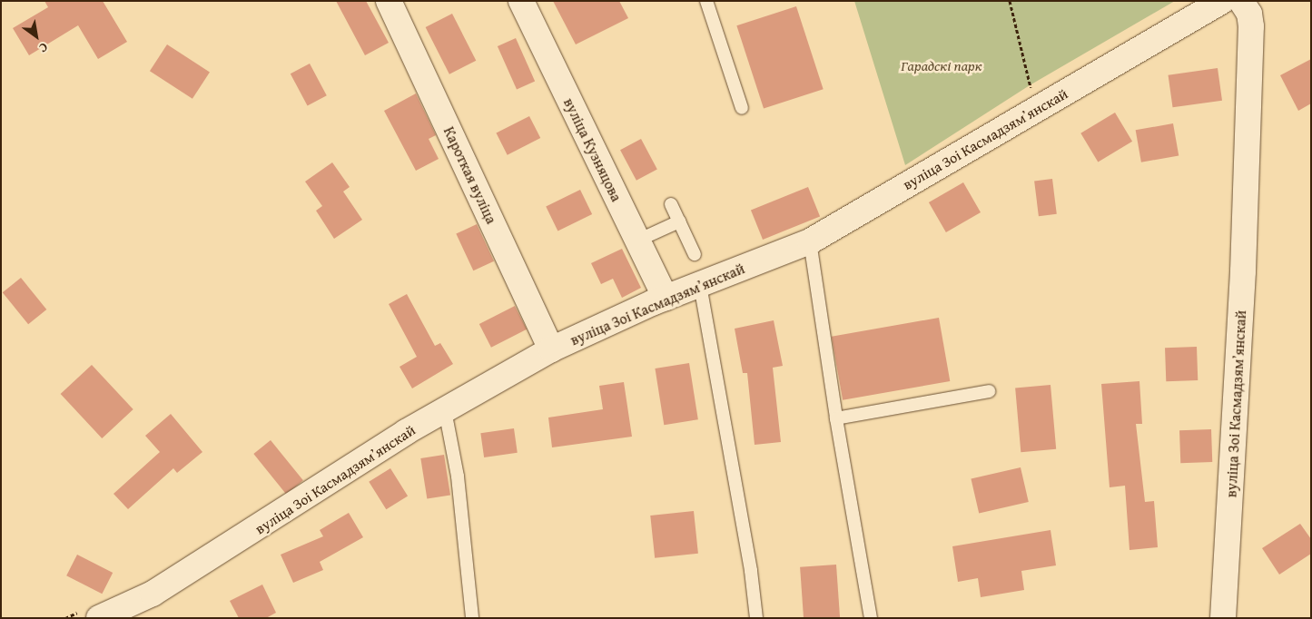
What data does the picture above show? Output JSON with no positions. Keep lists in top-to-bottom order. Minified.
{"streets":{"street":["вуліца Зоі Касмадзямʼянскай","вуліца Кузняцова","Кароткая вуліца"]},"crossings":[["вуліца Зоі Касмадзямʼянскай","вуліца Кузняцова"],["вуліца Зоі Касмадзямʼянскай","Кароткая вуліца"]],"parks":["Гарадскі парк"],"north":"bottom right"}
